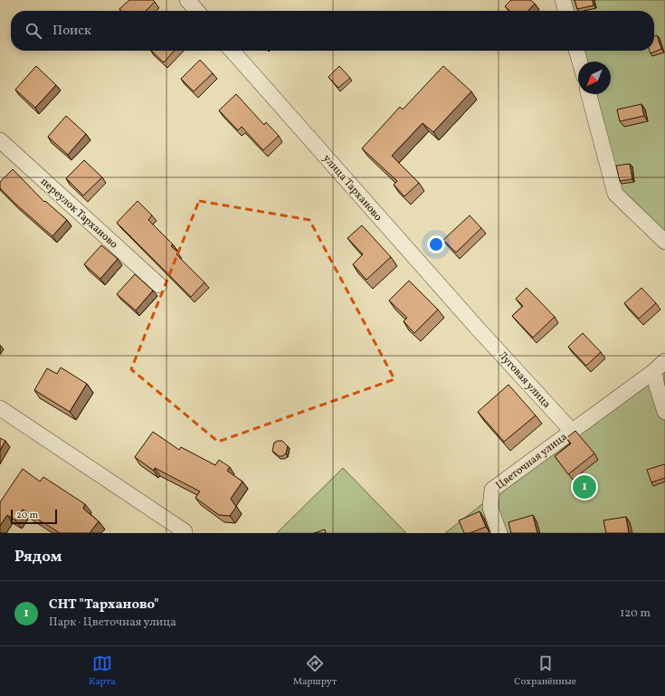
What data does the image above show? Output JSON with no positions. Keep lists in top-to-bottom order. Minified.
{"streets":{"street":["улица Тарханово","переулок Тарханово","Луговая улица","Цветочная улица"]},"crossings":[["улица Тарханово","Луговая улица"],["Луговая улица","Цветочная улица"]],"scale_bar":"20 m","north":"bottom left","page":{"search":"Поиск","pins":"1","scale":"20 m","heading":"Рядом","list":[{"mark":"1","name":"СНТ \"Тарханово\"","note":"Парк · Цветочная улица","value":"120 m"}],"nav":["Карта","Маршрут","Сохранённые"]}}
